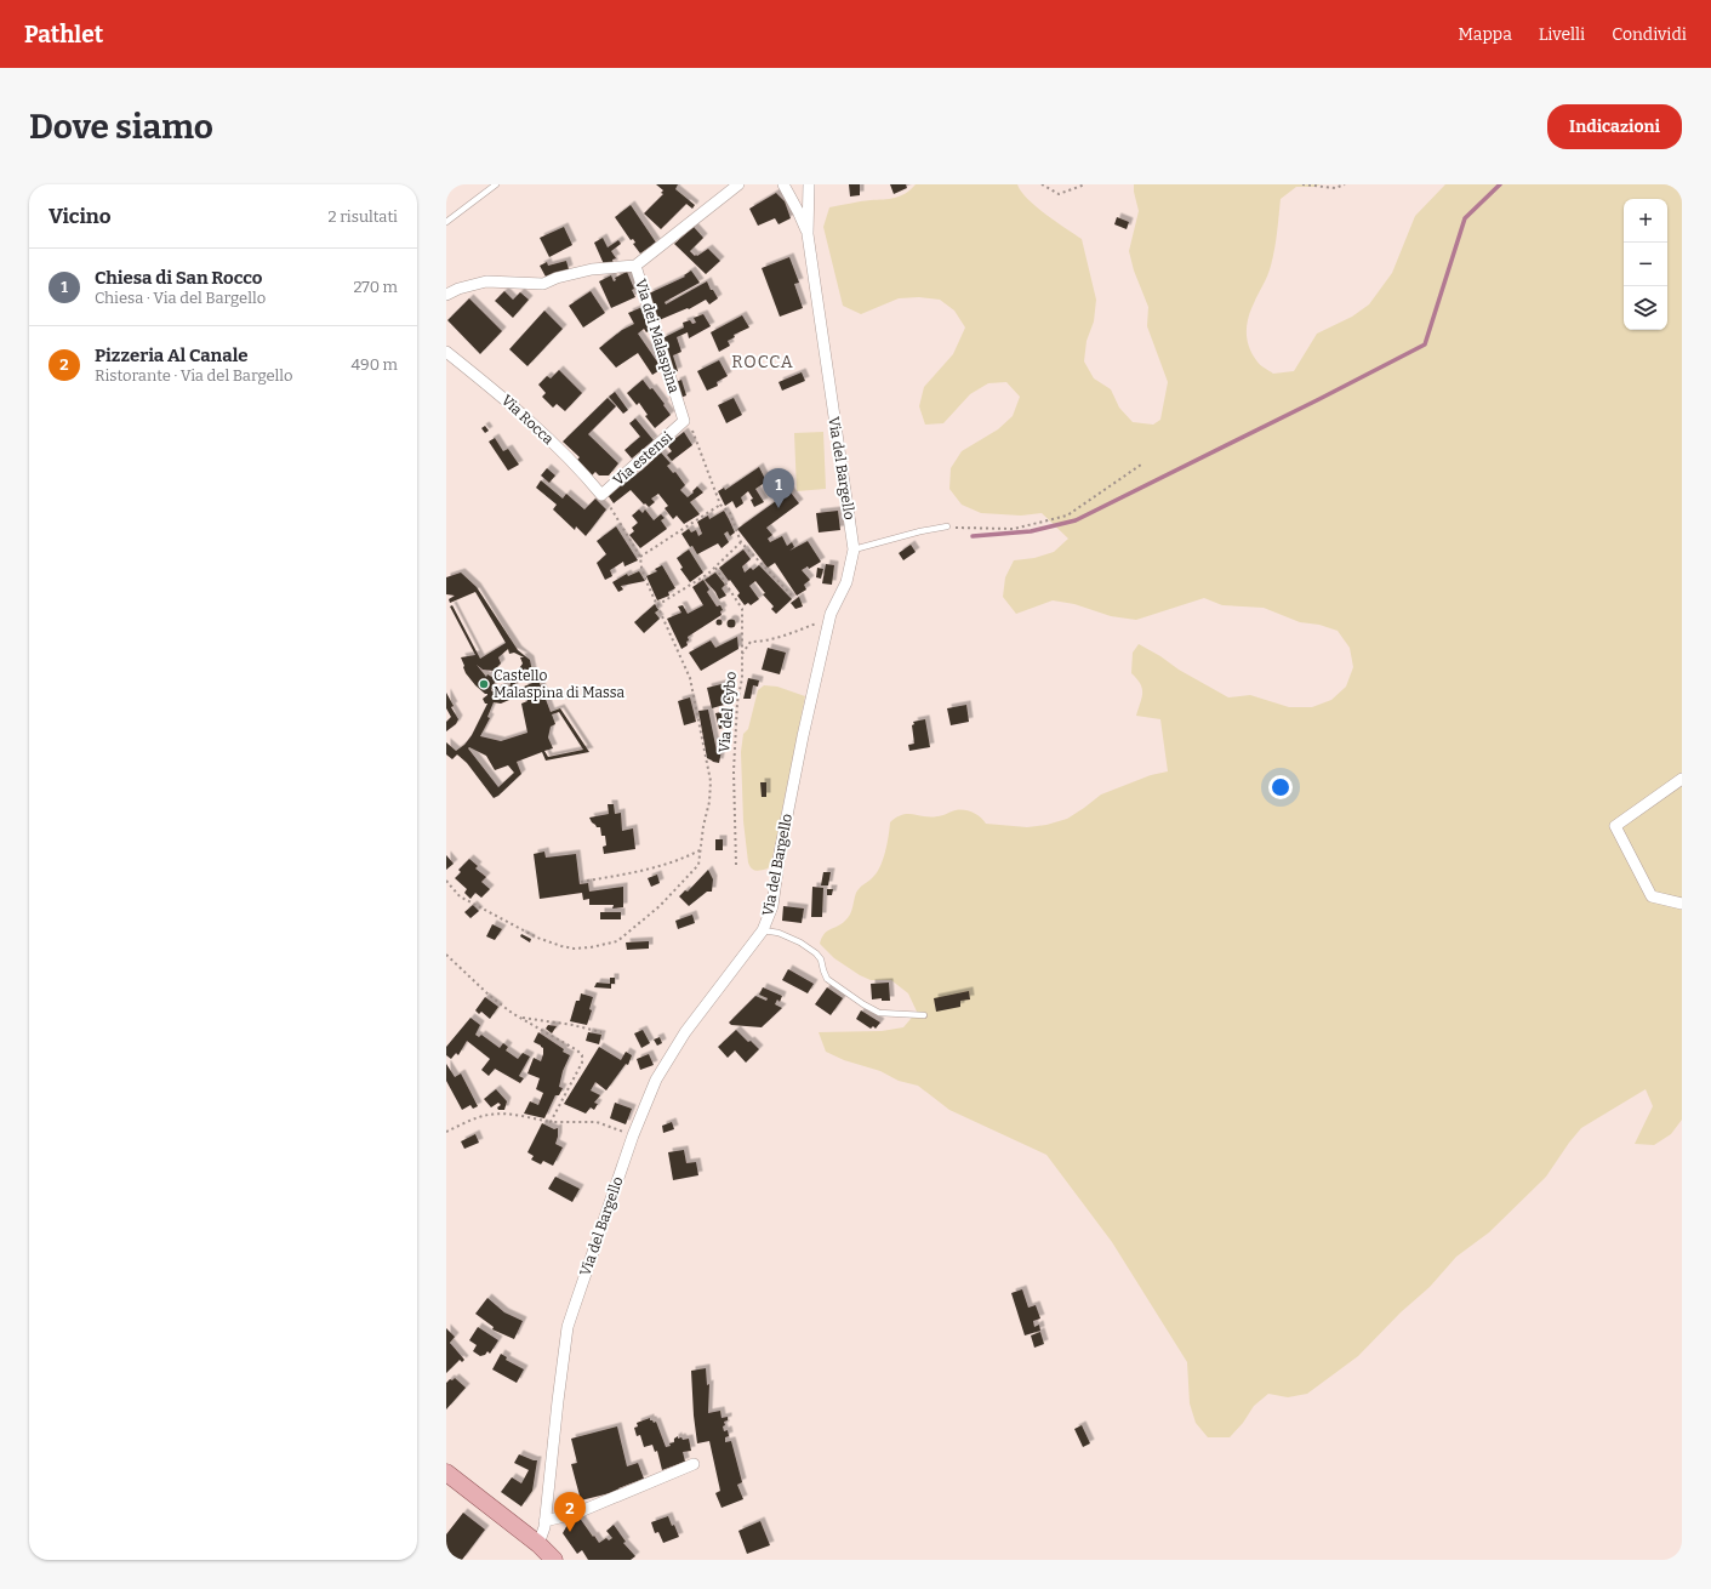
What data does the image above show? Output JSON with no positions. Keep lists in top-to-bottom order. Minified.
{"streets":{"street":["Via dei Malaspina","Via Rocca","Via estensi","Via del Bargello"],"path":["Via del Cybo"]},"crossings":[["Via dei Malaspina","Via estensi"],["Via Rocca","Via estensi"]],"districts":["ROCCA"],"places":["Castello Malaspina di Massa"],"page":{"header":"Pathlet","nav":["Mappa","Livelli","Condividi"],"buttons":"Indicazioni","title":"Dove siamo","heading":["Vicino","2 risultati"],"map_buttons":["+","−"],"list":[{"mark":"1","name":"Chiesa di San Rocco","note":"Chiesa · Via del Bargello","value":"270 m"},{"mark":"2","name":"Pizzeria Al Canale","note":"Ristorante · Via del Bargello","value":"490 m"}],"pins":["1","2"]}}
